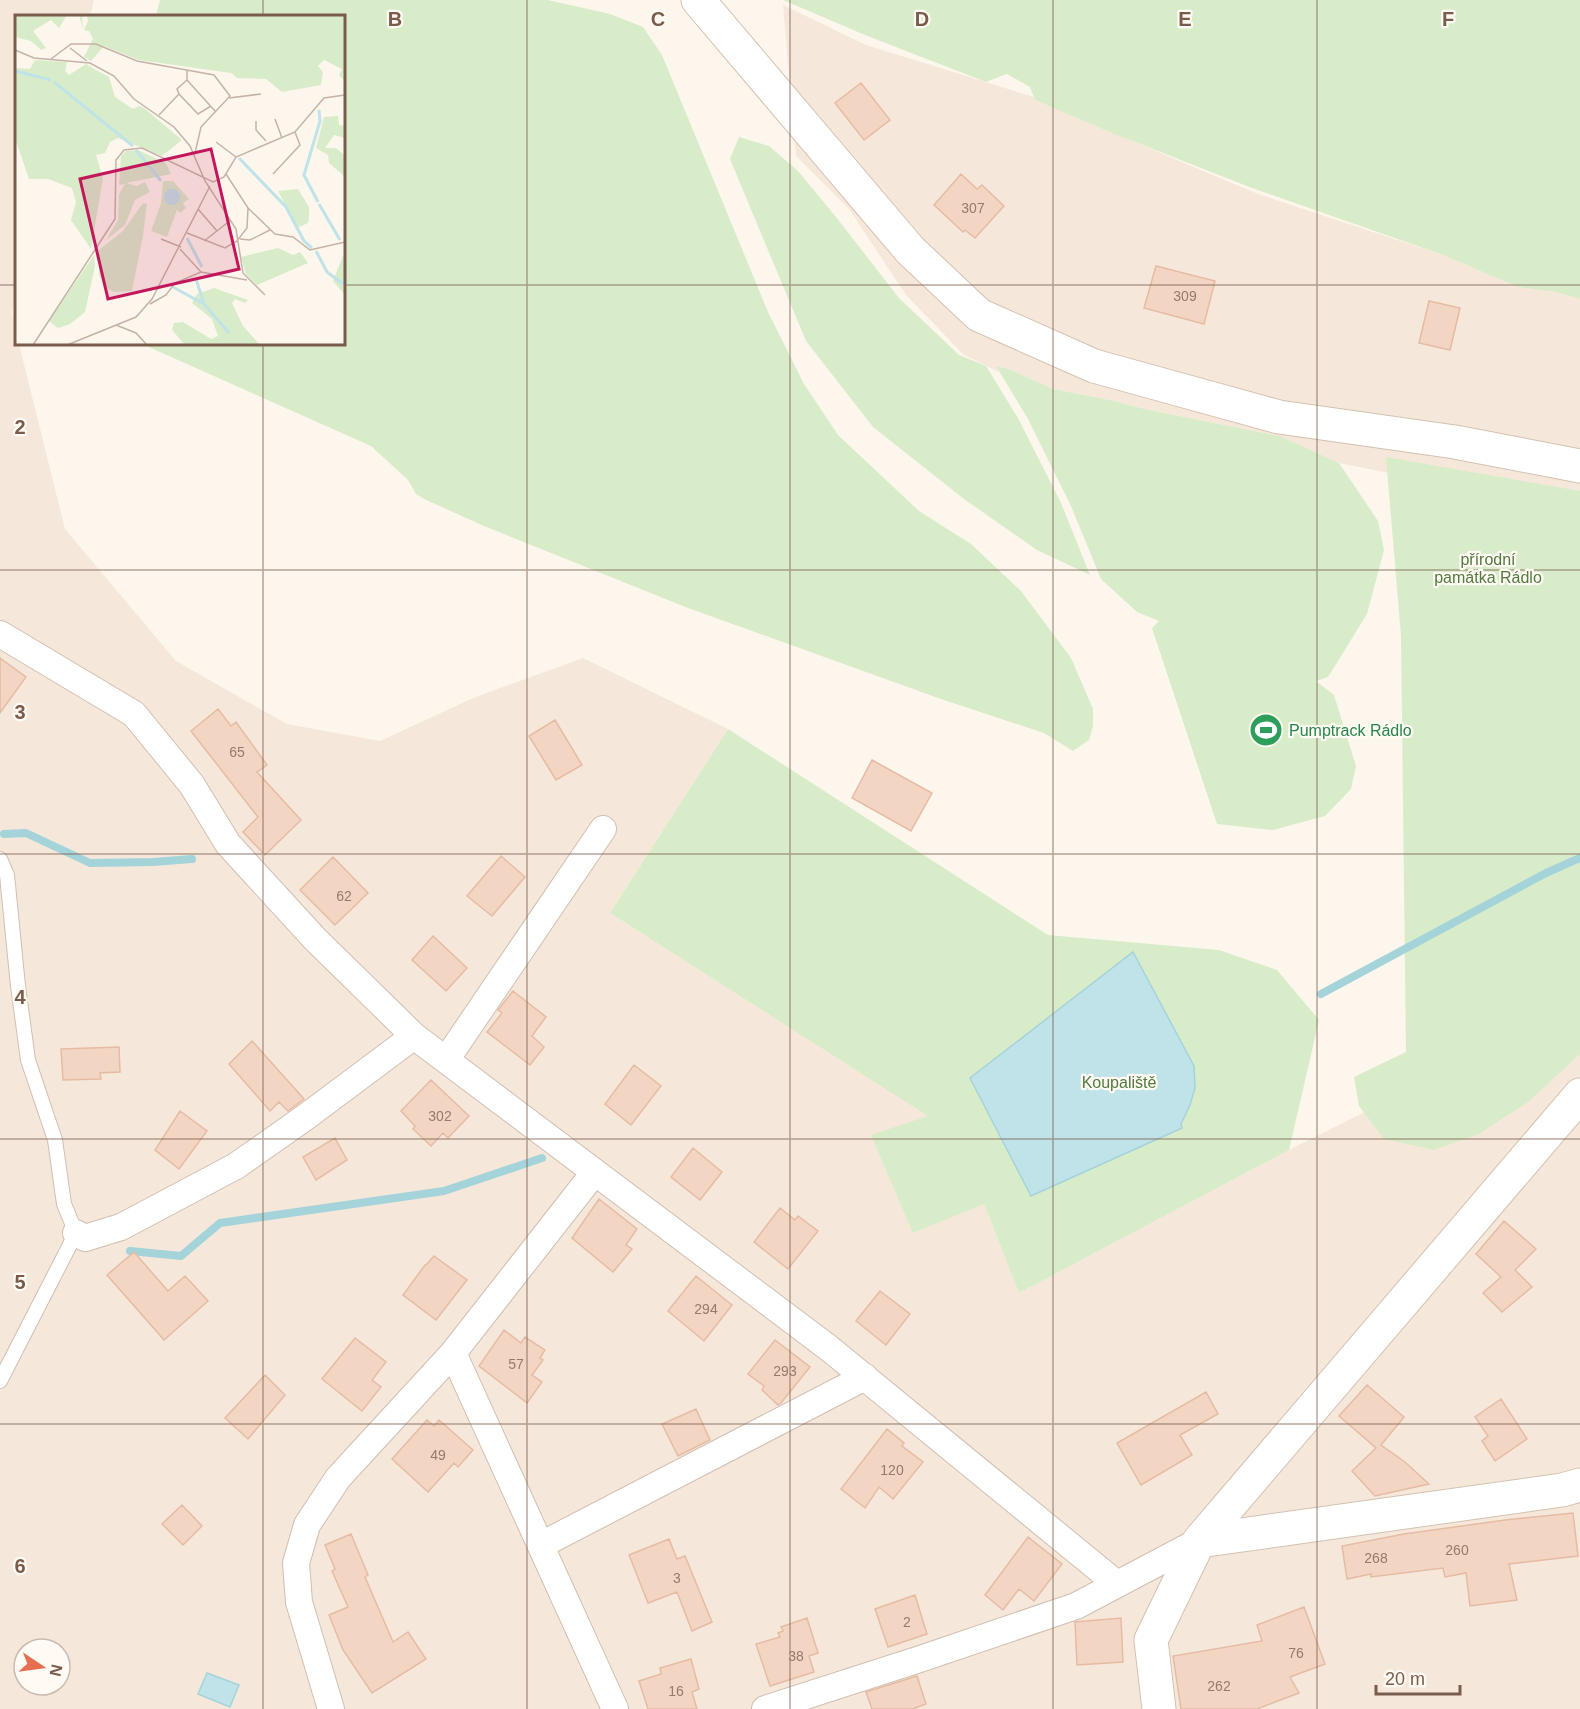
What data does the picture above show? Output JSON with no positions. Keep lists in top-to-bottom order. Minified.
{"parks":["přírodní památka Rádlo","Koupaliště"],"places":{"sports":["Pumptrack Rádlo"]},"house_numbers":["307","309","65","62","302","294","57","293","49","120","260","268","3","2","76","38","262","16"],"scale_bar":"20 m","north":"right","grid":{"columns":["B","C","D","E","F"],"rows":["2","3","4","5","6"]}}
